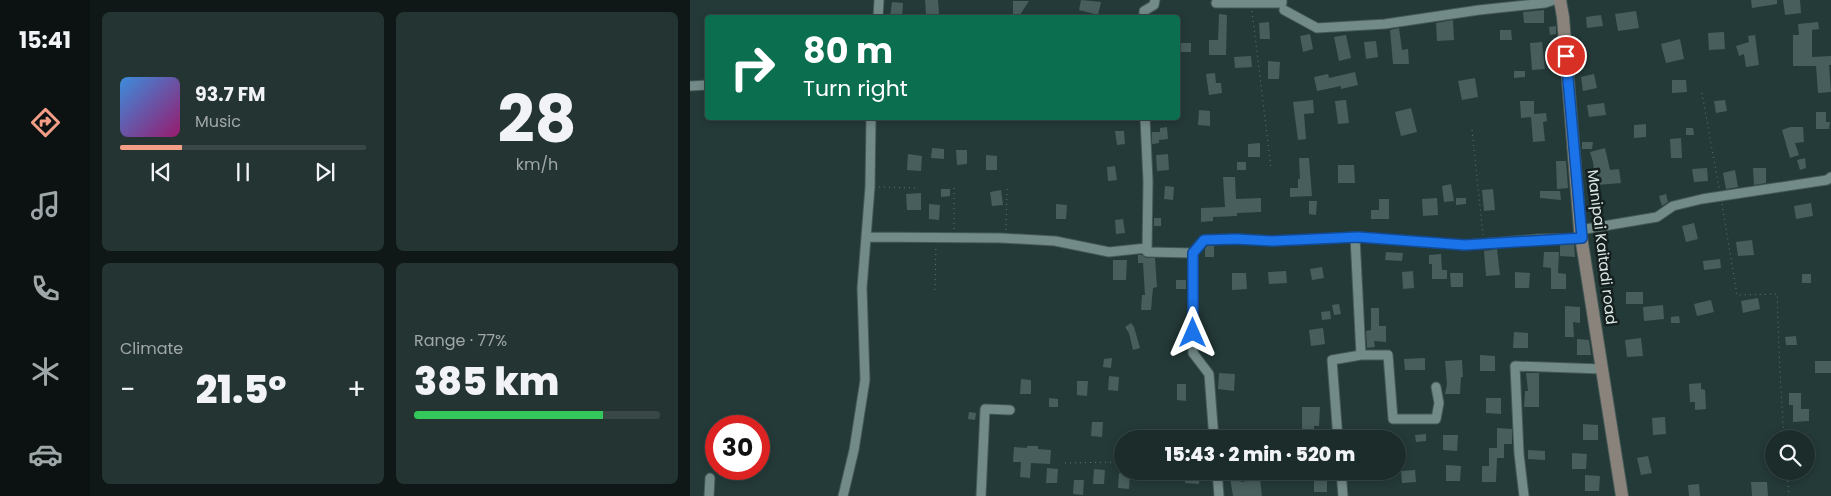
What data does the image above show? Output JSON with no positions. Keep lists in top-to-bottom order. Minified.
{"streets":{"main road":["Manipai Kaitadi road"]},"page":{"tabs":"15:41","tile":[["28","km/h"],"Climate",["Range · 77%","385 km"]],"turn":["80 m","Turn right"],"song":["93.7 FM","Music"],"heat":["−","21.5°","+"],"limit":"30","trip":"15:43 · 2 min · 520 m"}}
